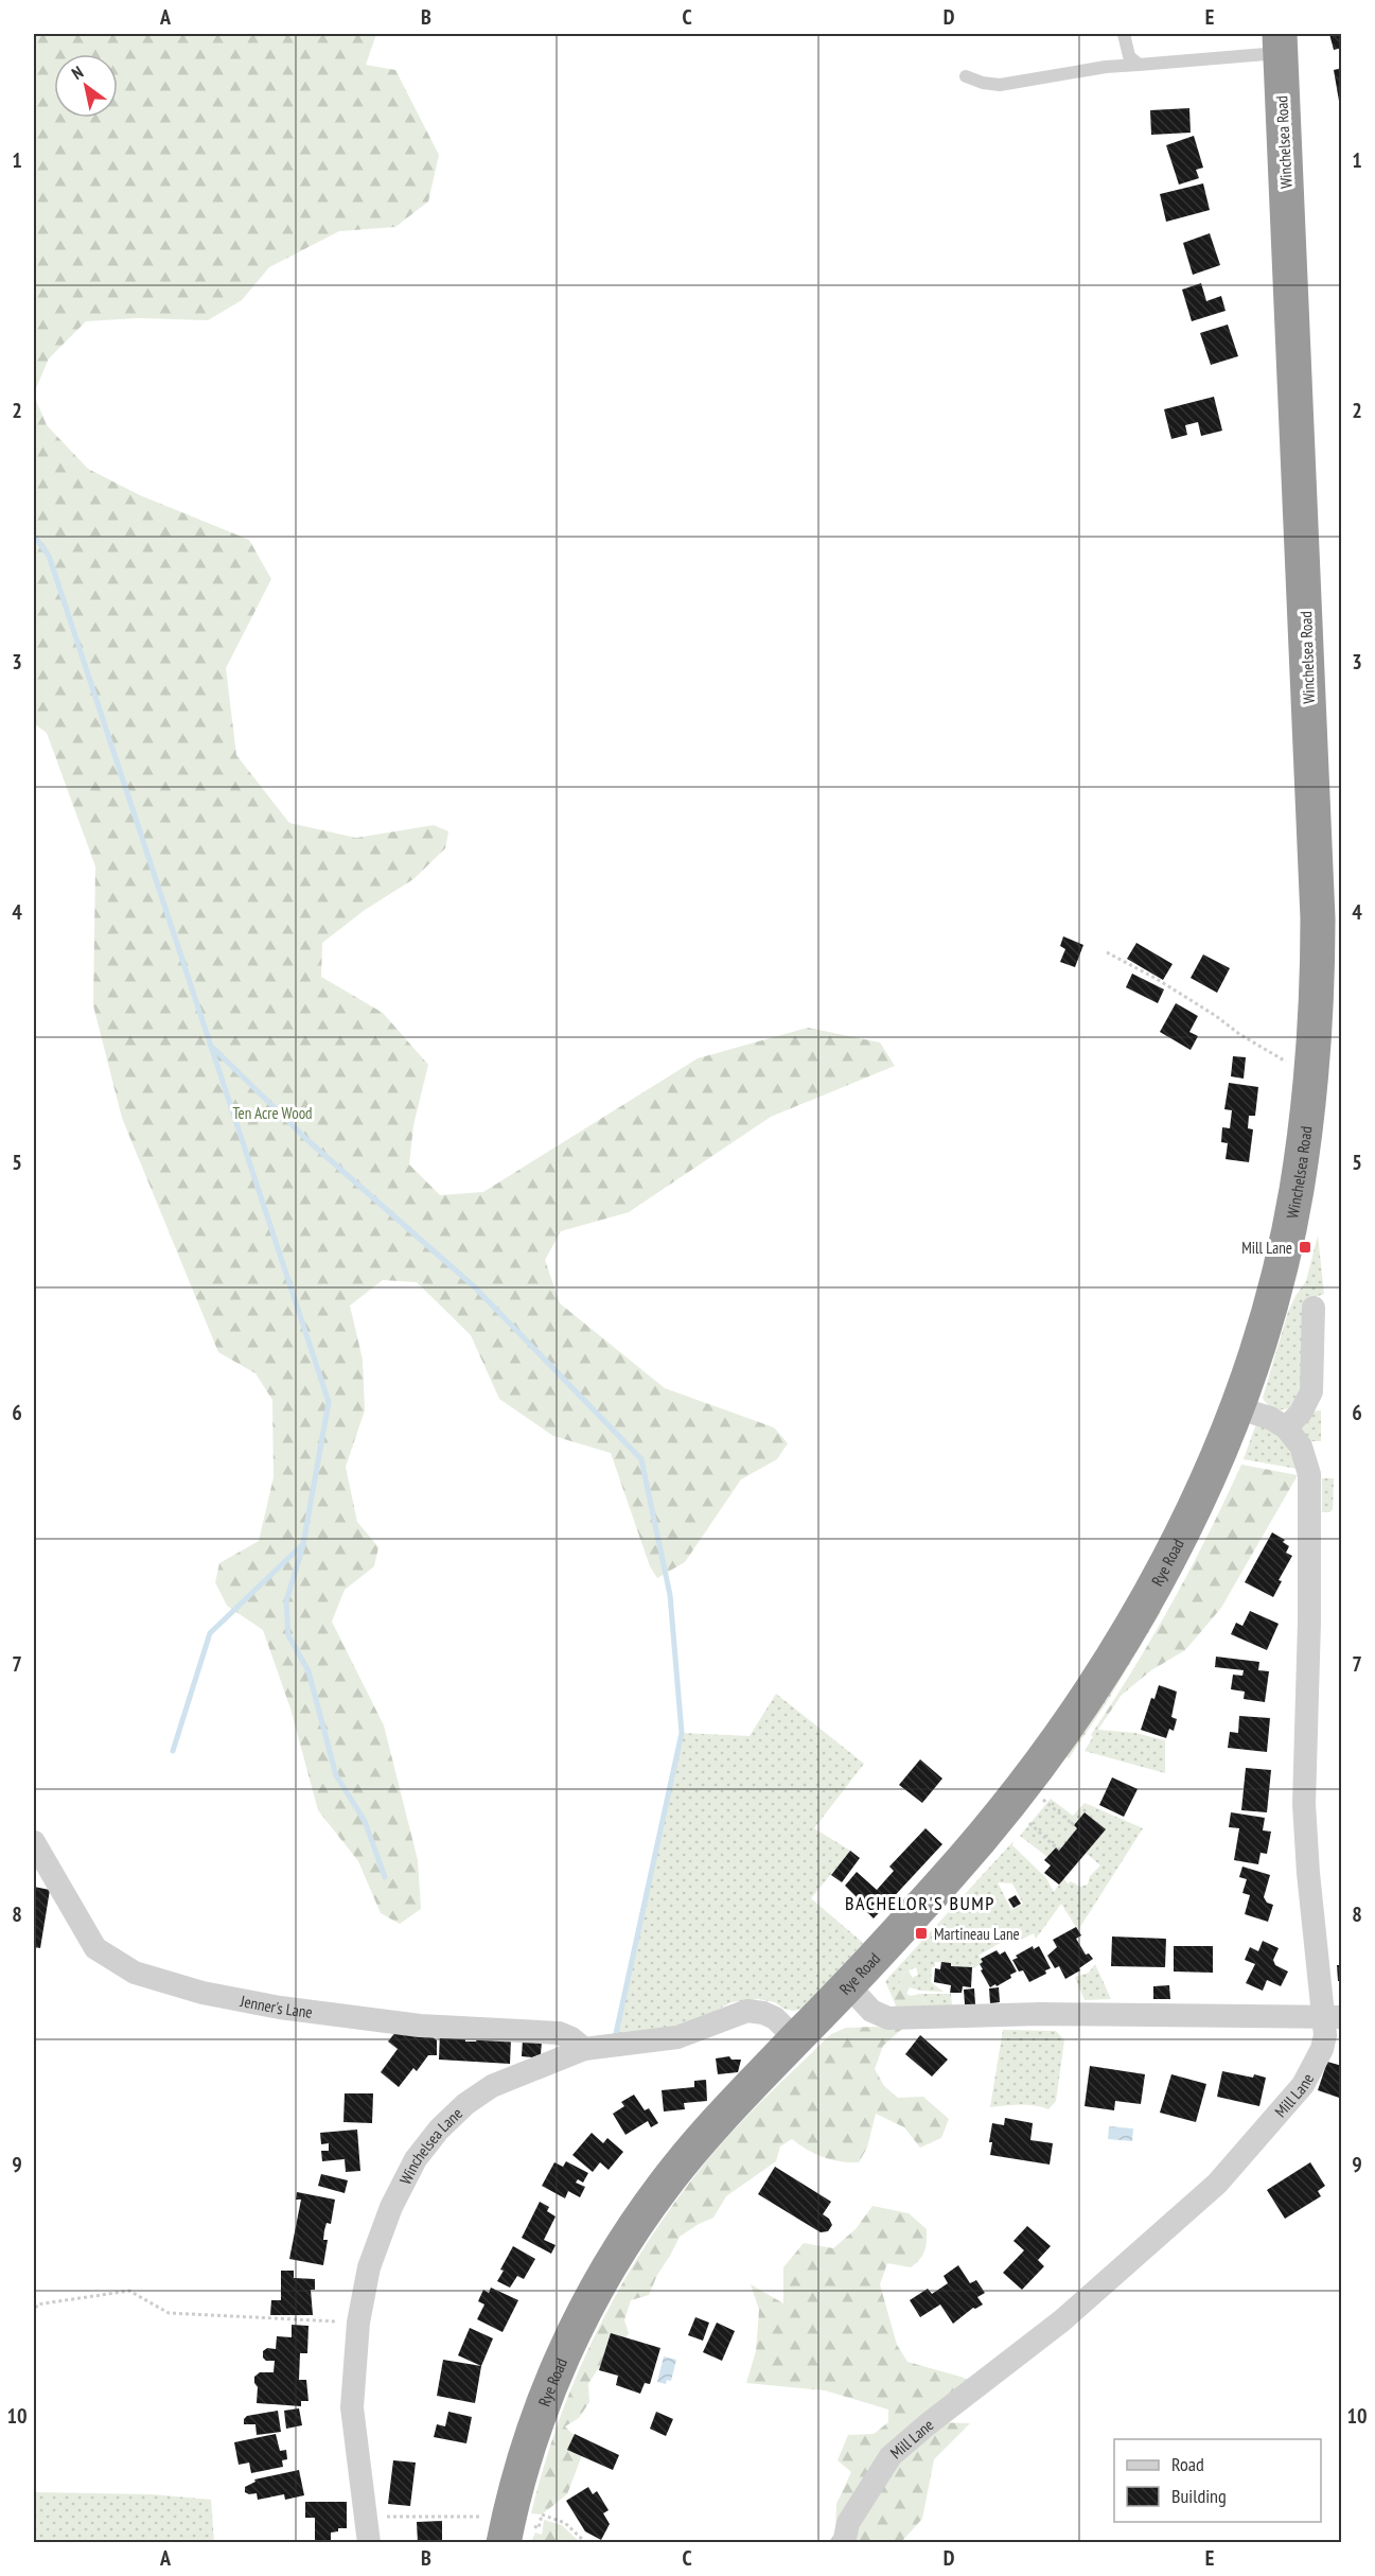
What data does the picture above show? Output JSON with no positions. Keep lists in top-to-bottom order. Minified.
{"streets":{"highway":["Winchelsea Road","Rye Road"],"street":["Jenner's Lane","Mill Lane","Winchelsea Lane"]},"crossings":[["Winchelsea Road","Rye Road"],["Rye Road","Winchelsea Lane"],["Jenner's Lane","Winchelsea Lane"]],"districts":["BACHELOR'S BUMP"],"parks":["Ten Acre Wood"],"places":{"transit":["Mill Lane","Martineau Lane"]},"legend":["Road","Building"],"north":"top left","grid":{"columns":["A","B","C","D","E"],"rows":["1","2","3","4","5","6","7","8","9","10"]}}
